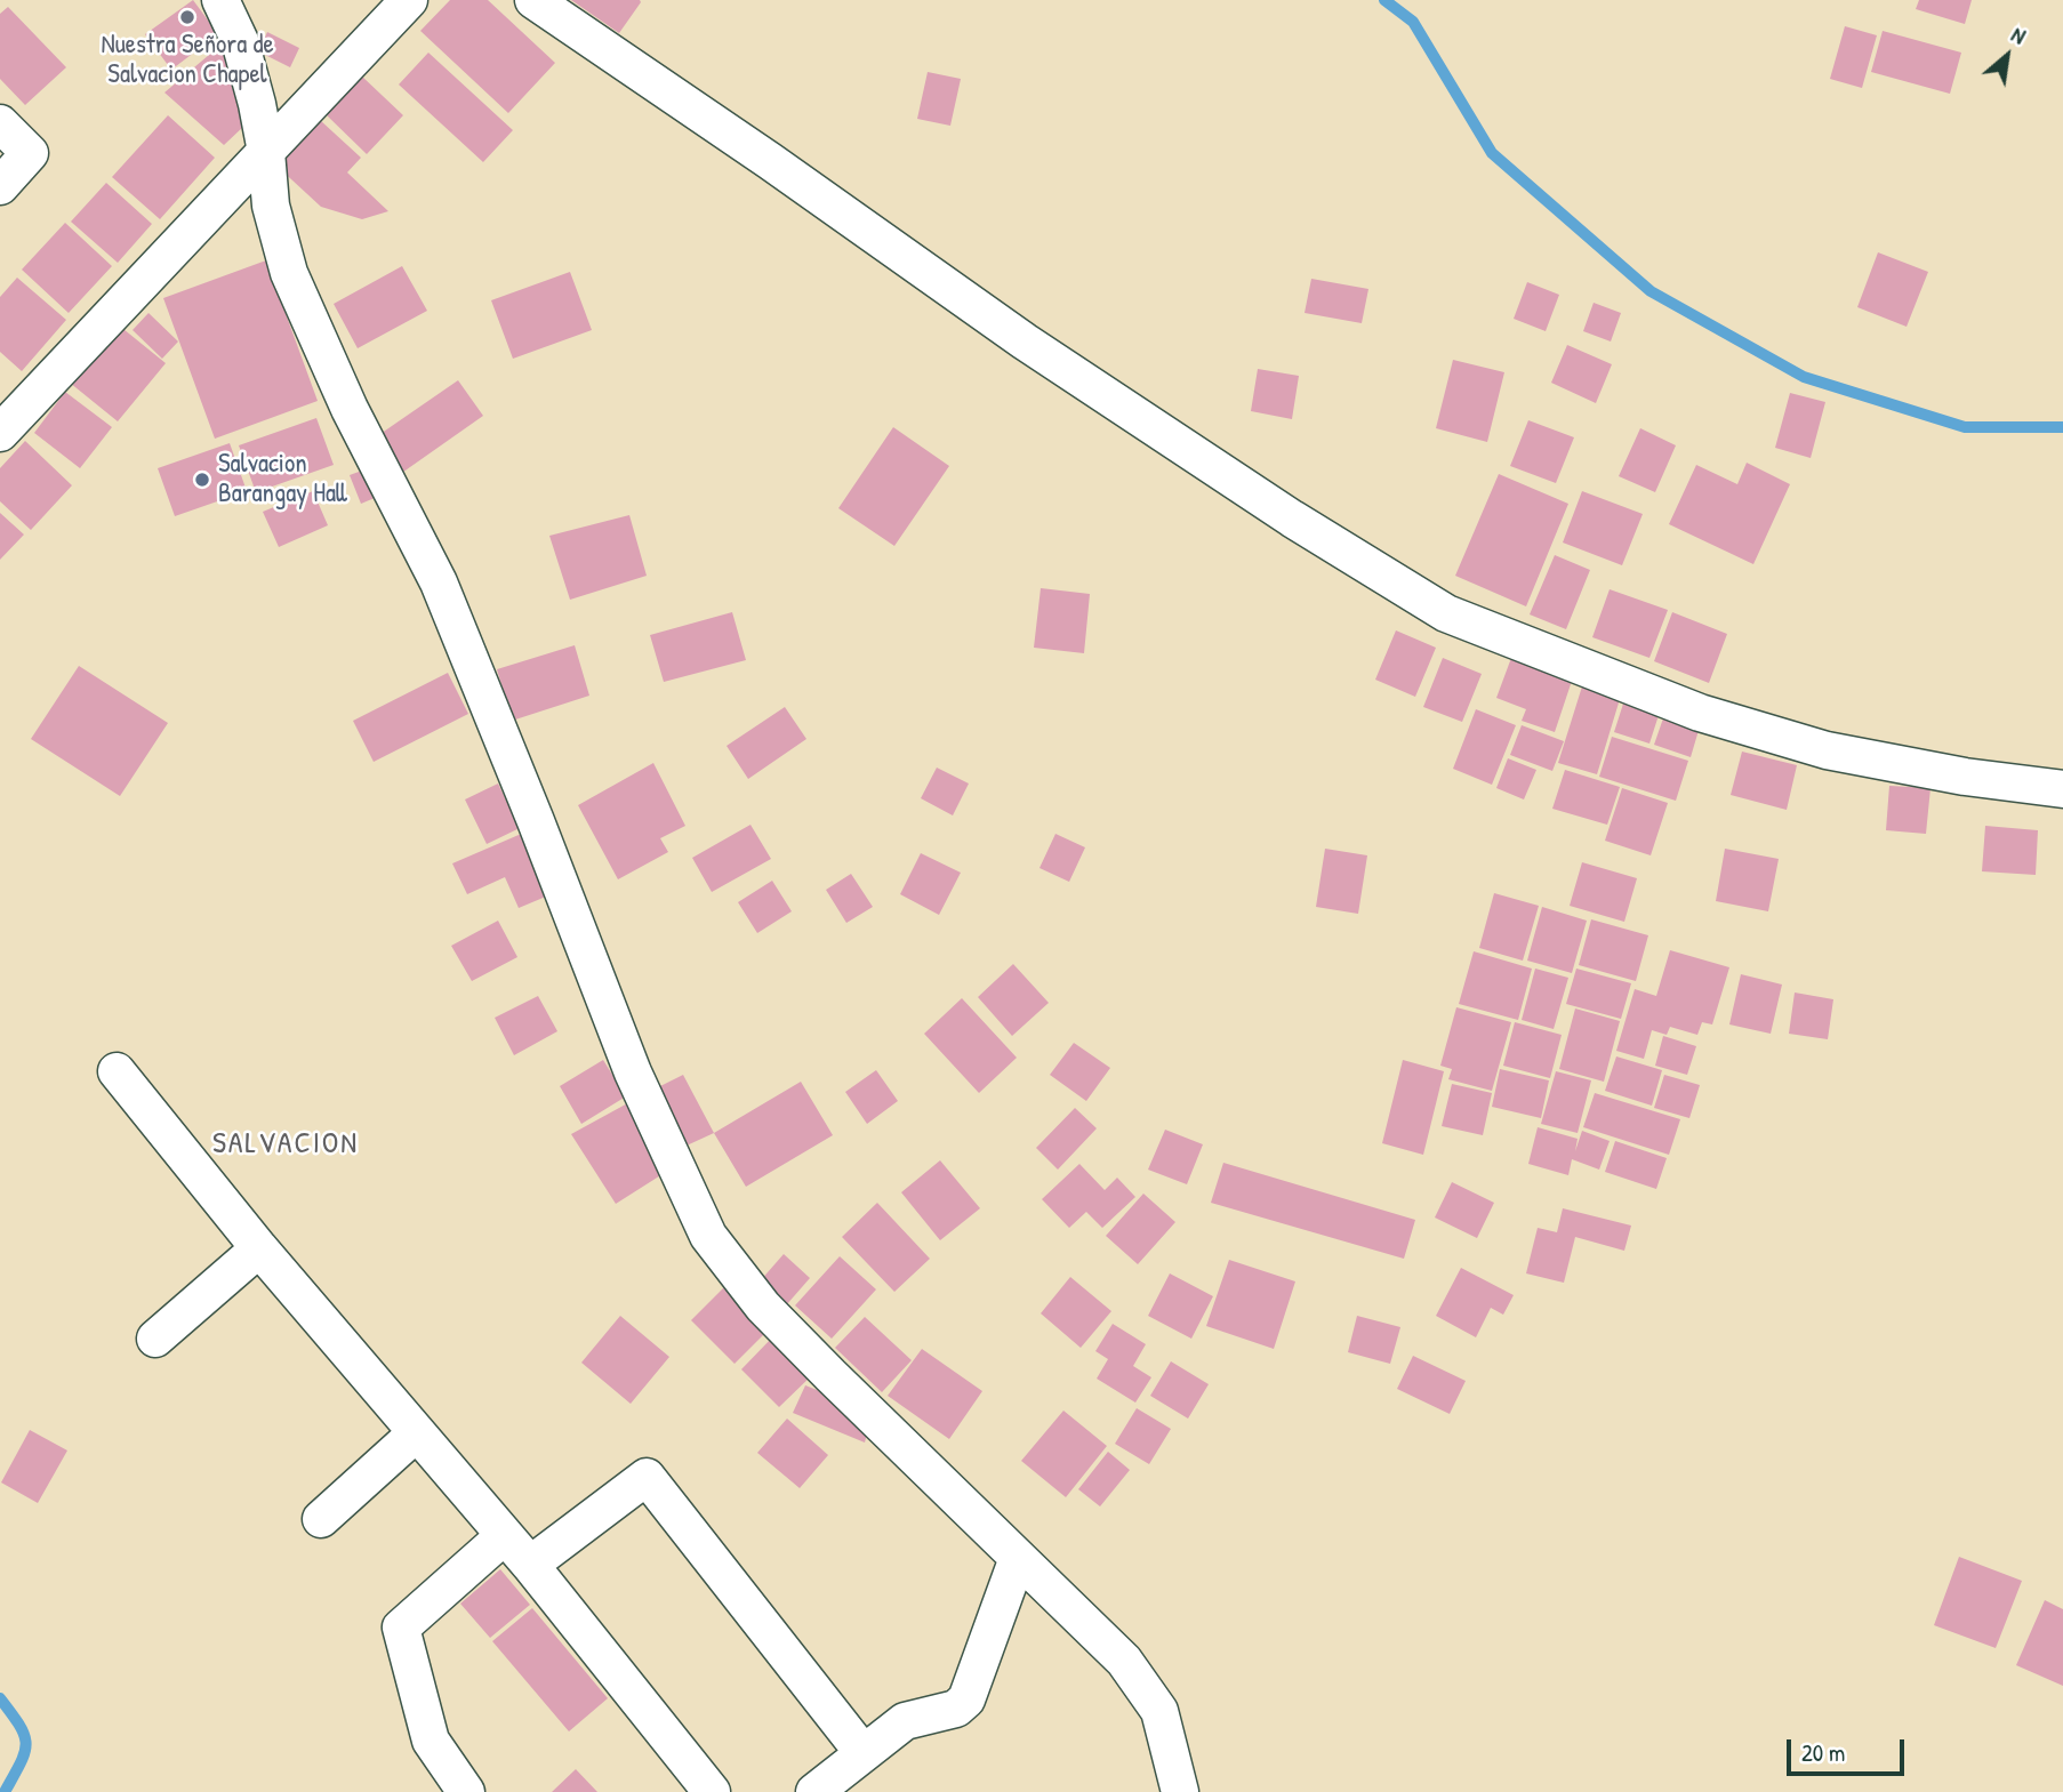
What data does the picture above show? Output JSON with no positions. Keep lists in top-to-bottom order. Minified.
{"districts":["SALVACION"],"places":["Nuestra Señora de Salvacion Chapel","Salvacion Barangay Hall"],"scale_bar":"20 m","north":"top right"}
